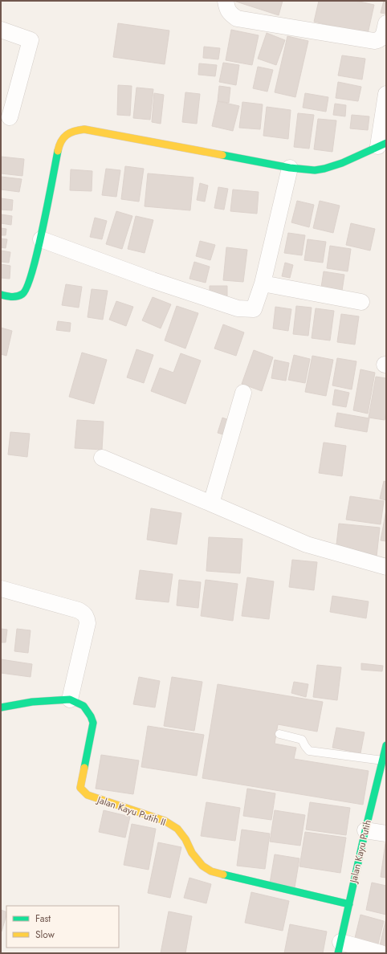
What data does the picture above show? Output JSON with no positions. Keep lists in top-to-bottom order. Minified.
{"streets":{"street":["Jalan Kayu Putih II","Jalan Kayu Putih"]},"crossings":[["Jalan Kayu Putih II","Jalan Kayu Putih"]],"legend":["Fast","Slow"]}
